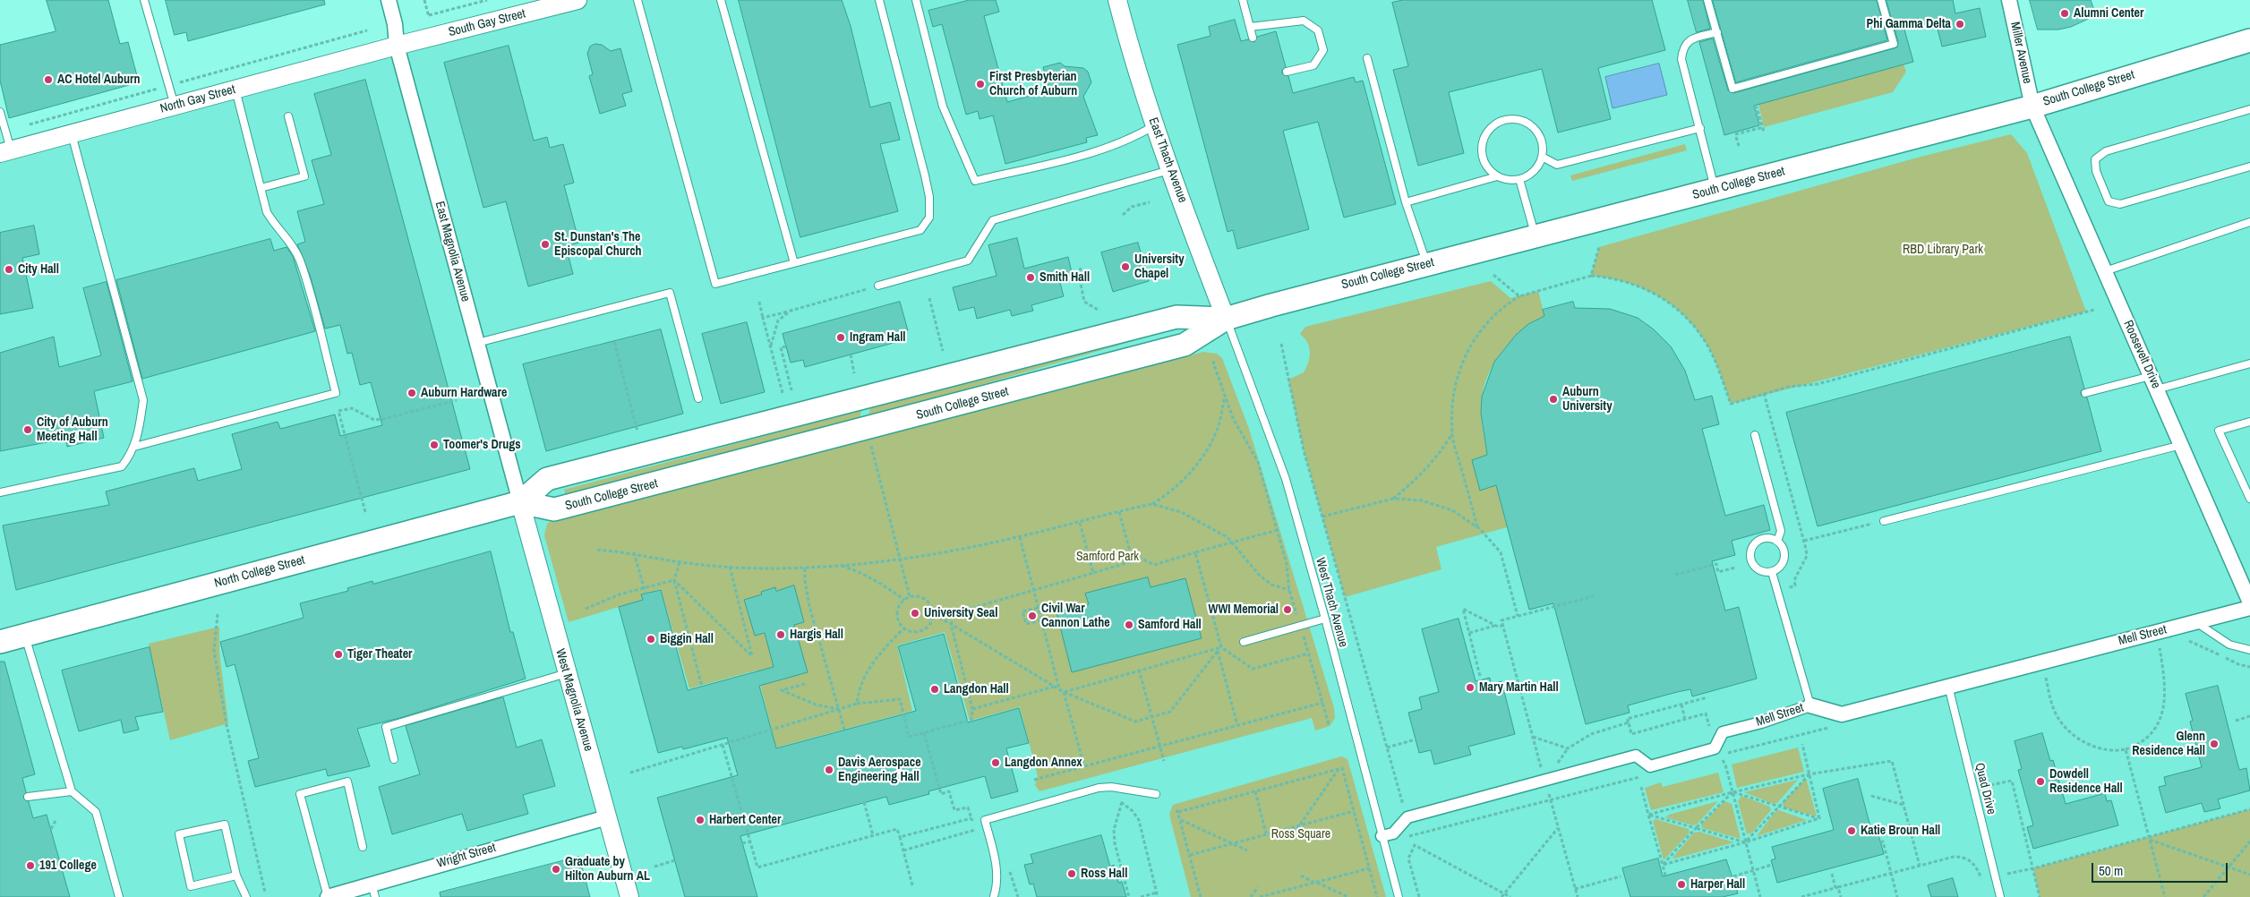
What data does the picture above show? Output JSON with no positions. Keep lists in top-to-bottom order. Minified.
{"streets":{"main road":["South College Street","North College Street"],"street":["South Gay Street","Miller Avenue","North Gay Street","East Thach Avenue","East Magnolia Avenue","Roosevelt Drive","Mell Street","West Magnolia Avenue","Wright Street"],"lane":["West Thach Avenue","Quad Drive"]},"crossings":[["South Gay Street","North Gay Street"],["South Gay Street","East Magnolia Avenue"],["Miller Avenue","South College Street"],["Miller Avenue","Roosevelt Drive"],["South College Street","East Thach Avenue"],["South College Street","East Magnolia Avenue"],["South College Street","Roosevelt Drive"],["South College Street","North College Street"],["South College Street","West Thach Avenue"],["South College Street","West Magnolia Avenue"],["North Gay Street","East Magnolia Avenue"],["East Thach Avenue","West Thach Avenue"],["East Magnolia Avenue","North College Street"],["East Magnolia Avenue","West Magnolia Avenue"],["North College Street","West Magnolia Avenue"],["Mell Street","Quad Drive"],["West Magnolia Avenue","Wright Street"]],"parks":["RBD Library Park","Samford Park","Ross Square"],"places":["Alumni Center","Phi Gamma Delta","AC Hotel Auburn","First Presbyterian Church of Auburn","St. Dunstan's The Episcopal Church","University Chapel","City Hall","Smith Hall","Ingram Hall","Auburn Hardware","Auburn University","City of Auburn Meeting Hall","Toomer's Drugs","WWI Memorial","University Seal","Civil War Cannon Lathe","Samford Hall","Hargis Hall","Biggin Hall","Tiger Theater","Mary Martin Hall","Langdon Hall","Glenn Residence Hall","Langdon Annex","Davis Aerospace Engineering Hall","Dowdell Residence Hall","Harbert Center","Katie Broun Hall","191 College","Graduate by Hilton Auburn AL","Ross Hall","Harper Hall"],"scale_bar":"50 m"}
